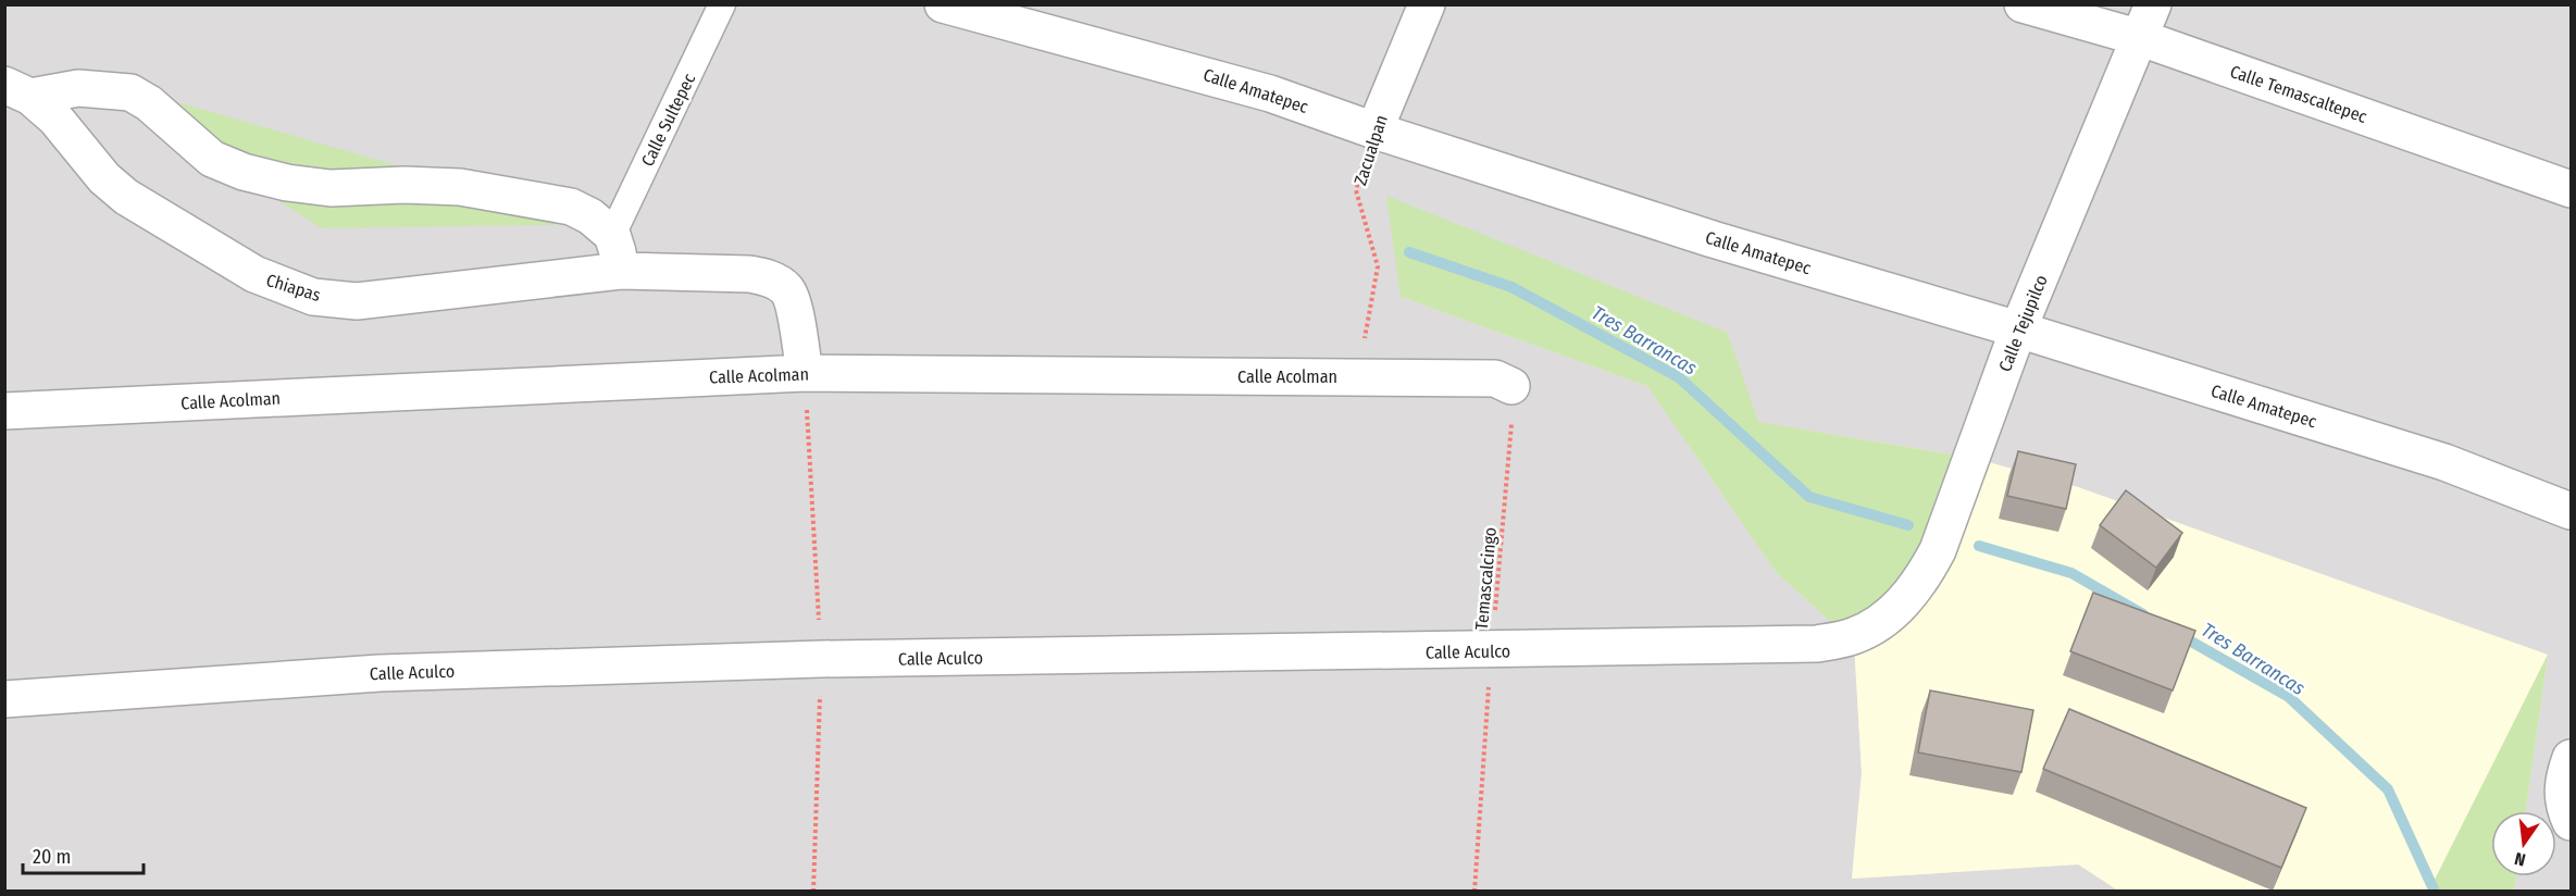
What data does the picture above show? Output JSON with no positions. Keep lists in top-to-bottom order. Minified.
{"streets":{"street":["Calle Amatepec","Calle Temascaltepec","Calle Sultepec","Zacualpan","Chiapas","Calle Tejupilco","Calle Acolman","Calle Aculco"],"path":["Temascalcingo"]},"crossings":[["Calle Amatepec","Zacualpan"],["Calle Amatepec","Calle Tejupilco"],["Calle Temascaltepec","Calle Tejupilco"],["Calle Sultepec","Chiapas"],["Zacualpan","Calle Acolman"],["Chiapas","Calle Acolman"],["Calle Tejupilco","Calle Aculco"],["Calle Acolman","Temascalcingo"],["Temascalcingo","Calle Aculco"]],"water":["Tres Barrancas"],"scale_bar":"20 m","north":"bottom"}
